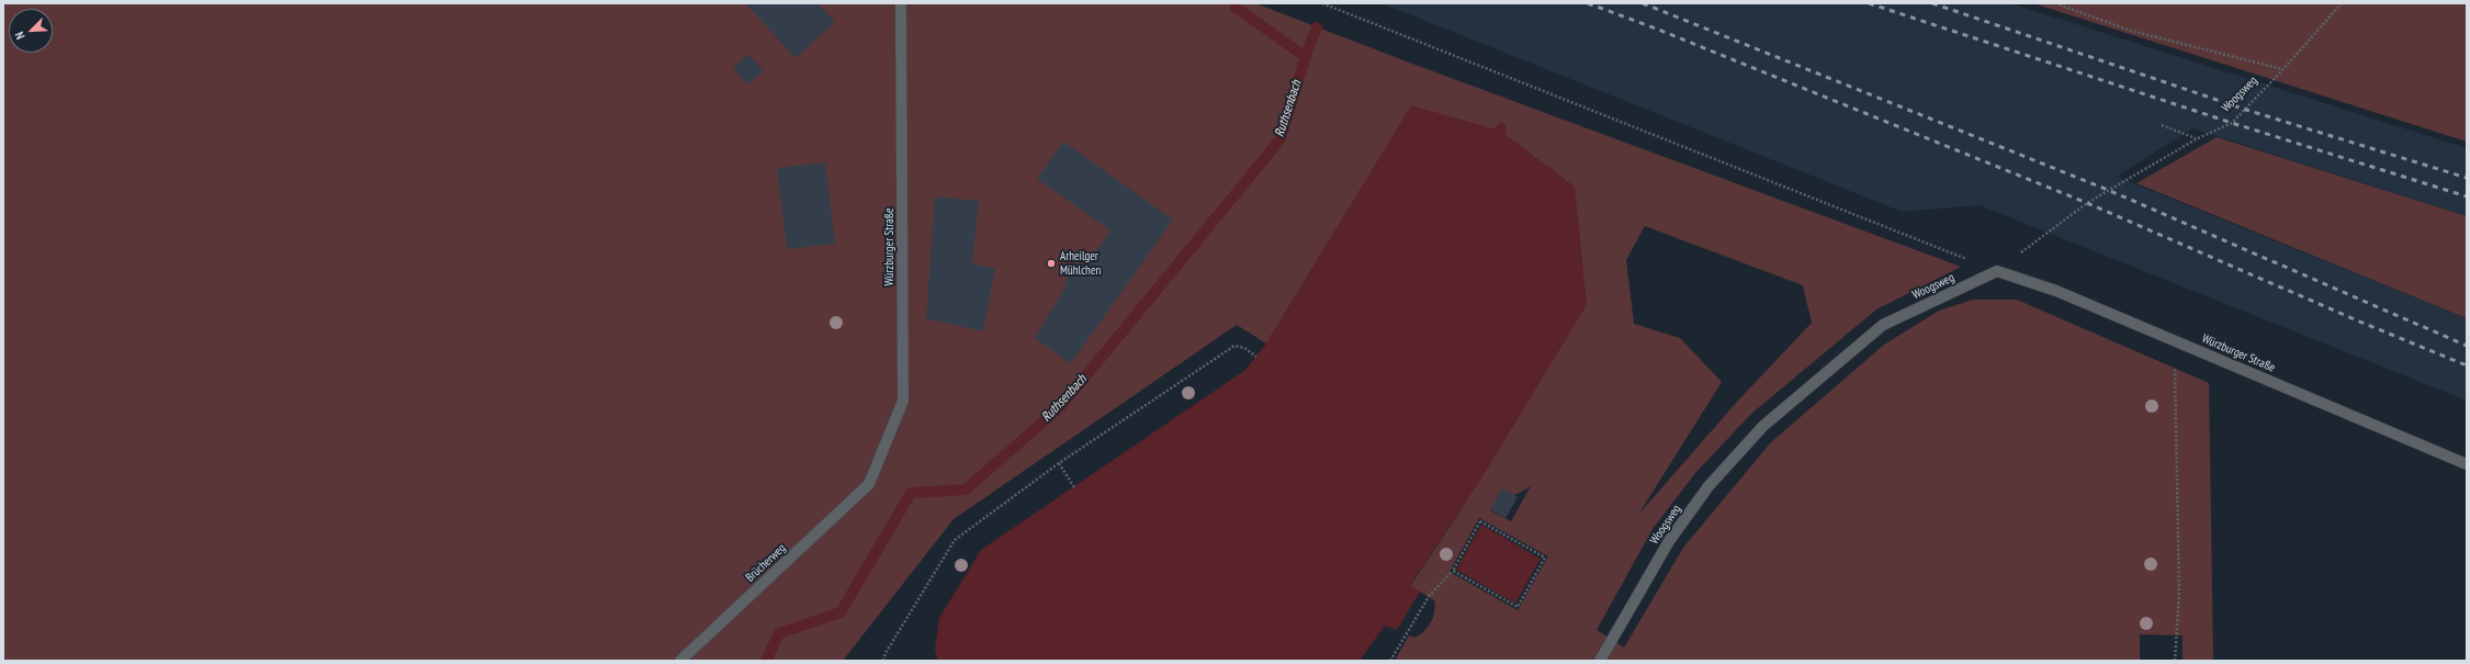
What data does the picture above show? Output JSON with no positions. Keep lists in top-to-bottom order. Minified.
{"streets":{"street":["Woogsweg","Würzburger Straße","Brücherweg"]},"crossings":[["Woogsweg","Würzburger Straße"],["Würzburger Straße","Brücherweg"]],"water":["Ruthsenbach"],"places":["Arheilger Mühlchen"],"north":"bottom left"}
